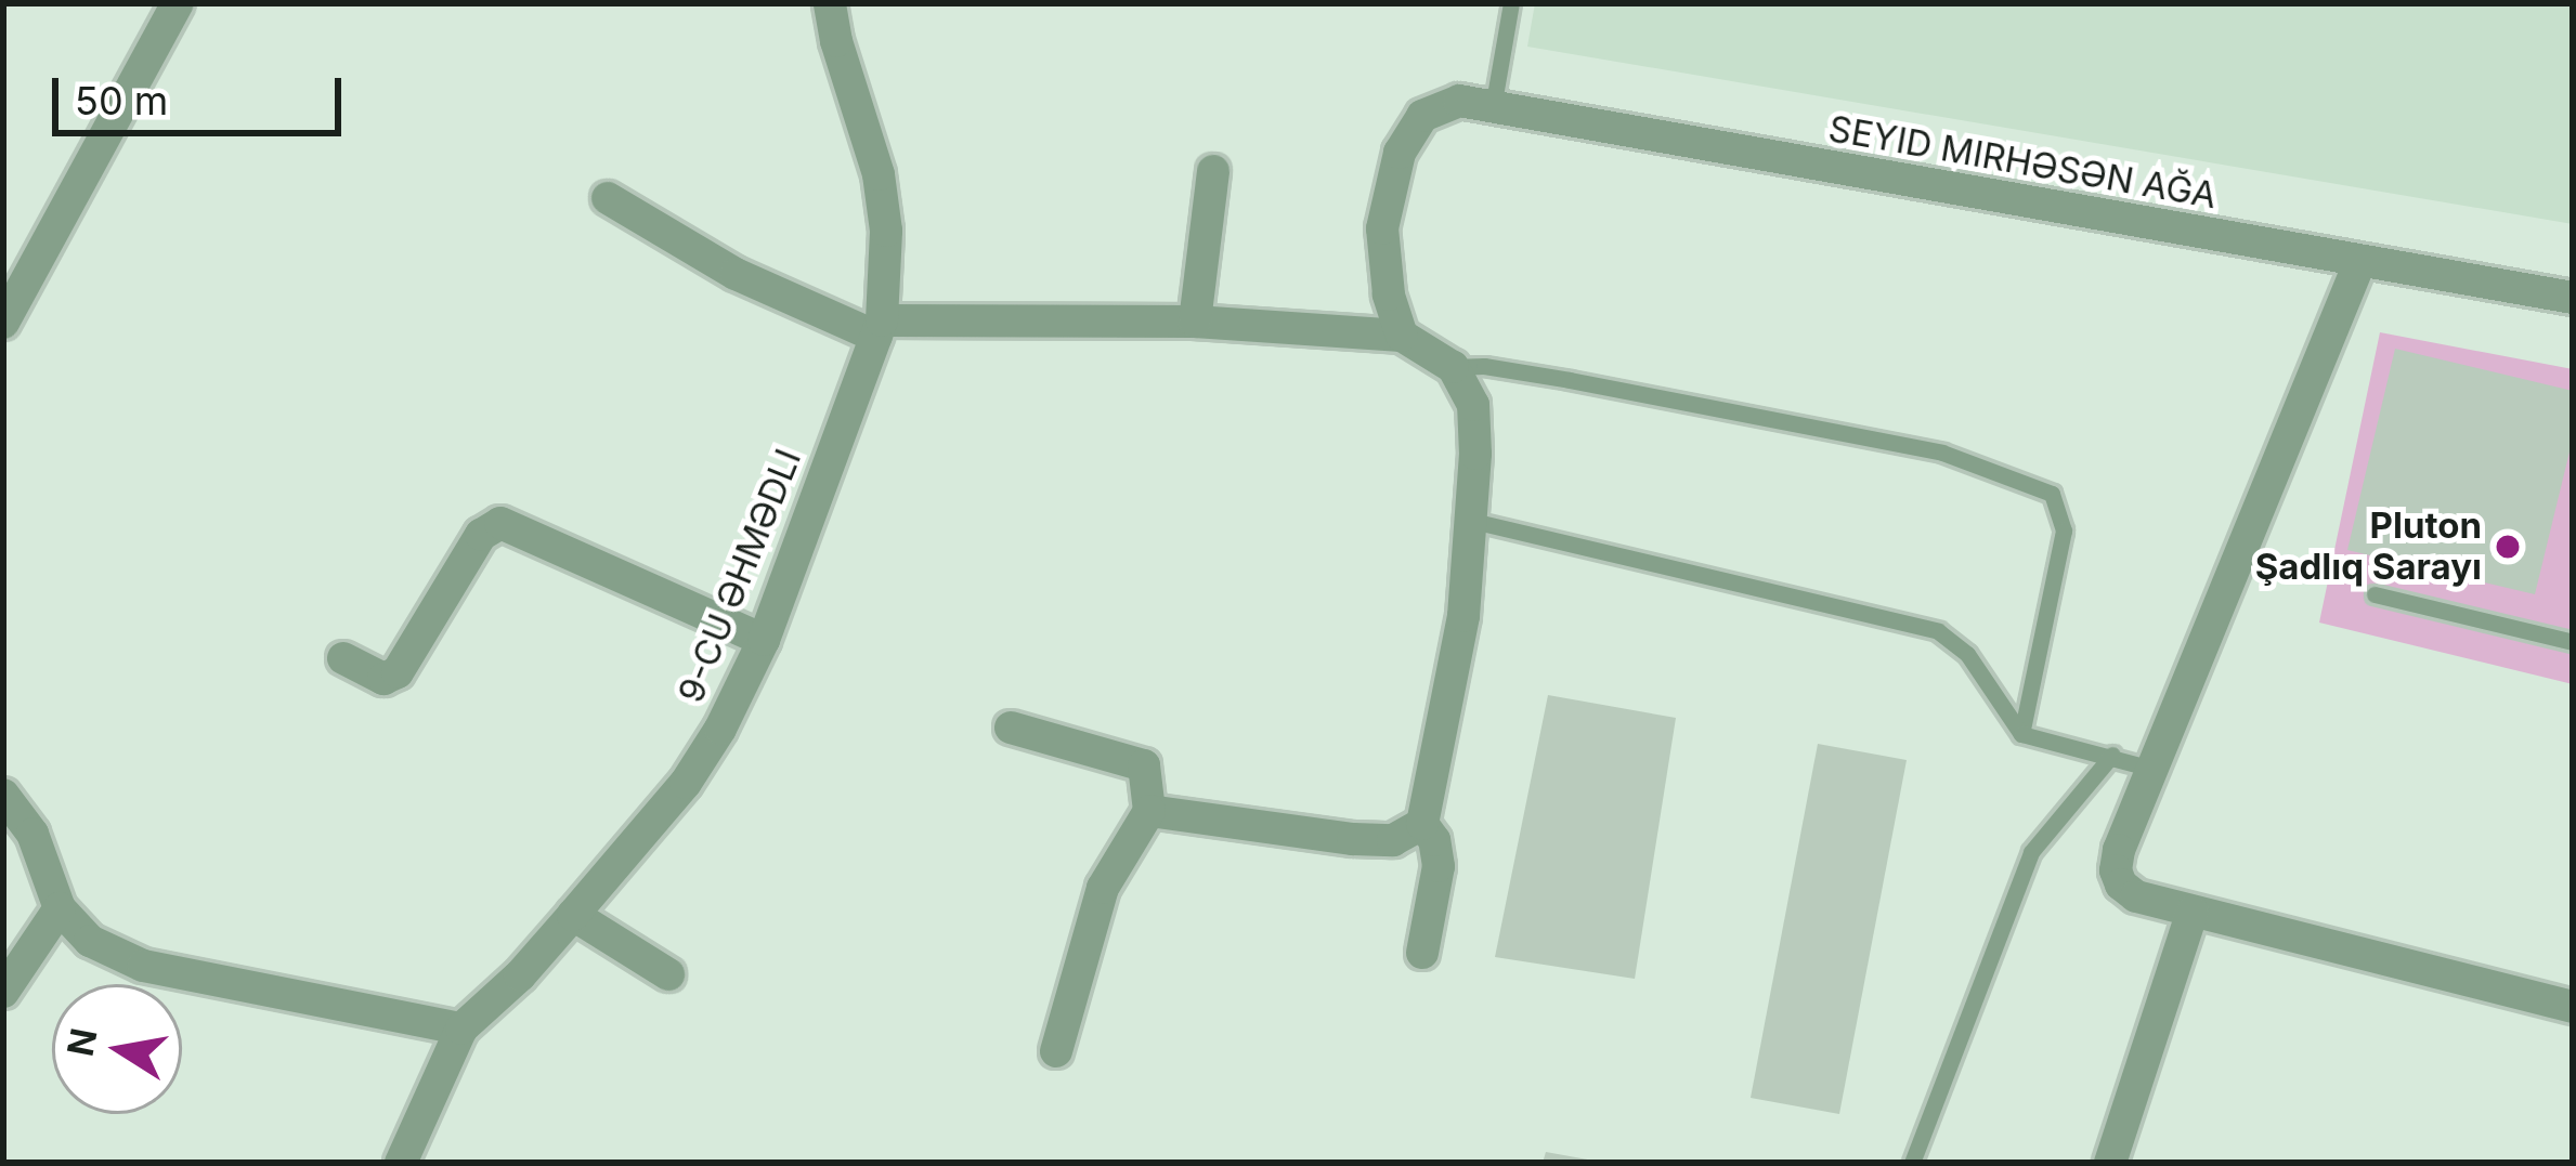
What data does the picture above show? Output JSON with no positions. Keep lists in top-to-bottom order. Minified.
{"streets":{"street":["SEYID MIRHƏSƏN AĞA","9-CU ƏHMƏDLI"]},"places":["Pluton Şadlıq Sarayı"],"scale_bar":"50 m","north":"left"}
